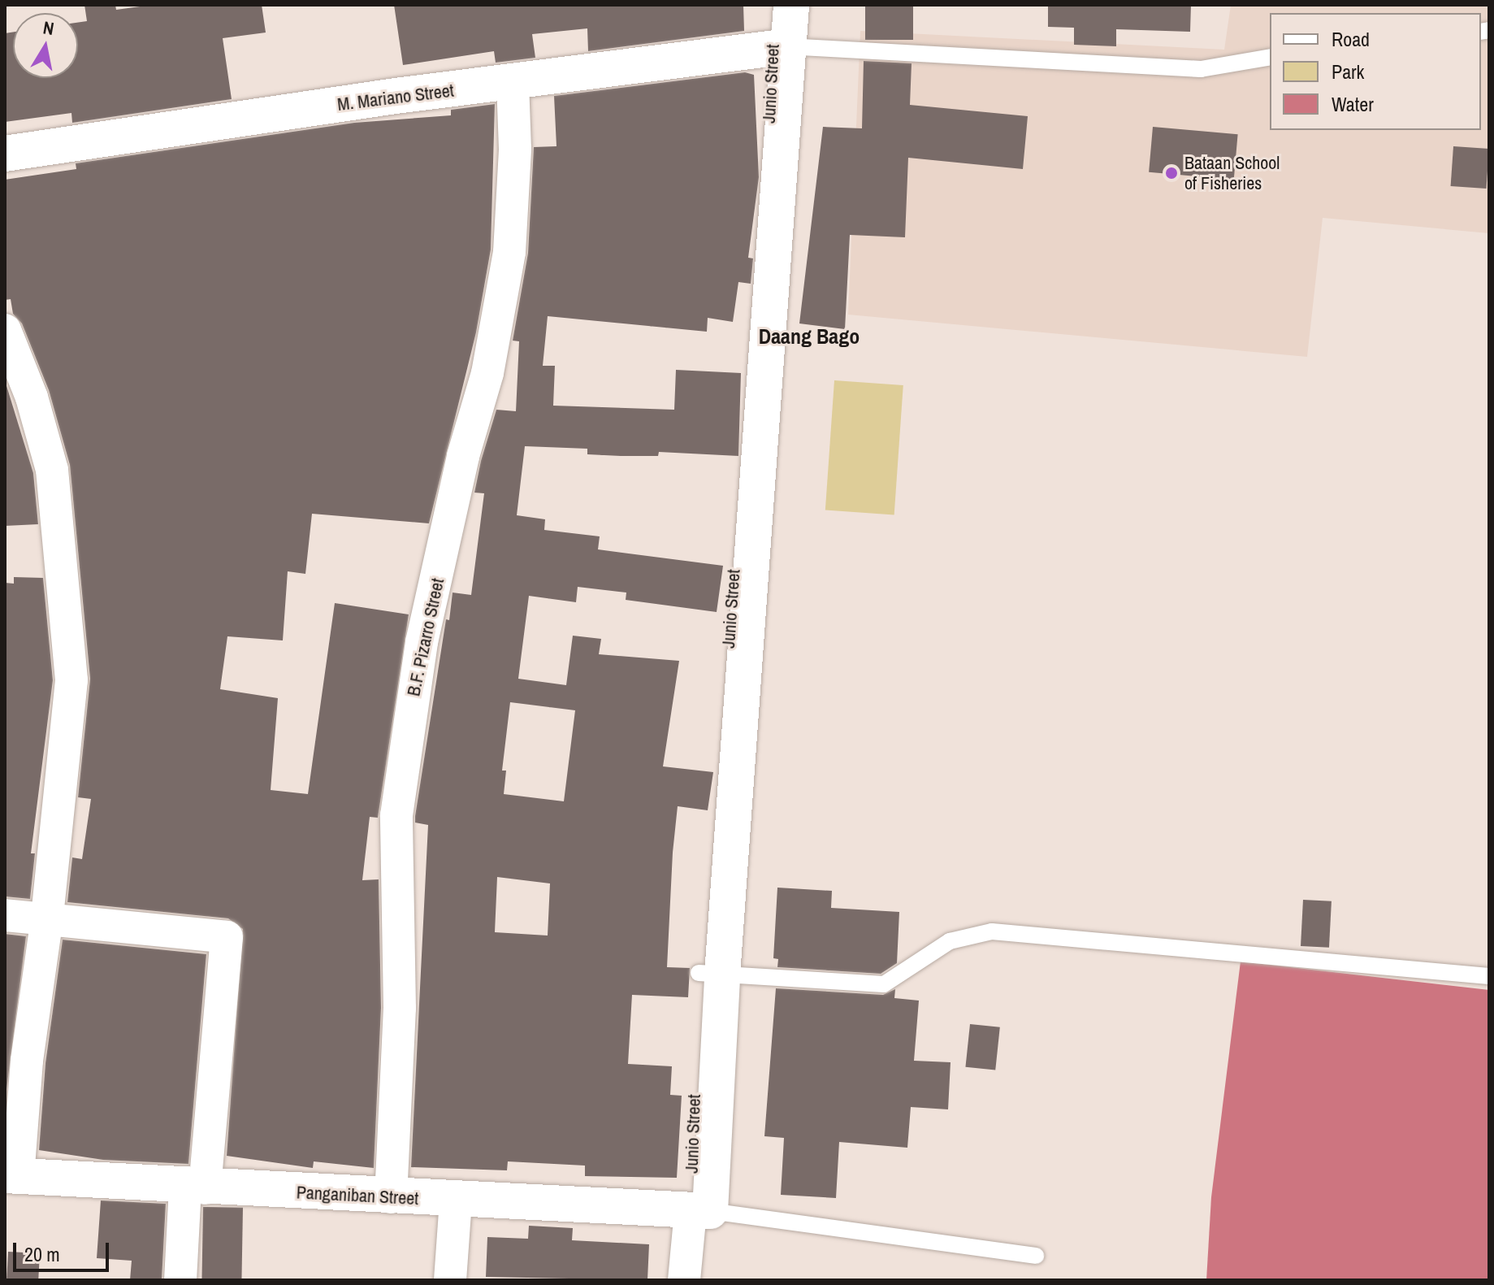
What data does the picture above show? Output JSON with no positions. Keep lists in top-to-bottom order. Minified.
{"streets":{"street":["Junio Street","M. Mariano Street","B.F. Pizarro Street","Panganiban Street"]},"crossings":[["Junio Street","M. Mariano Street"],["Junio Street","Panganiban Street"],["M. Mariano Street","B.F. Pizarro Street"],["B.F. Pizarro Street","Panganiban Street"]],"districts":["Daang Bago"],"places":["Bataan School of Fisheries"],"legend":["Road","Park","Water"],"scale_bar":"20 m","north":"top"}
